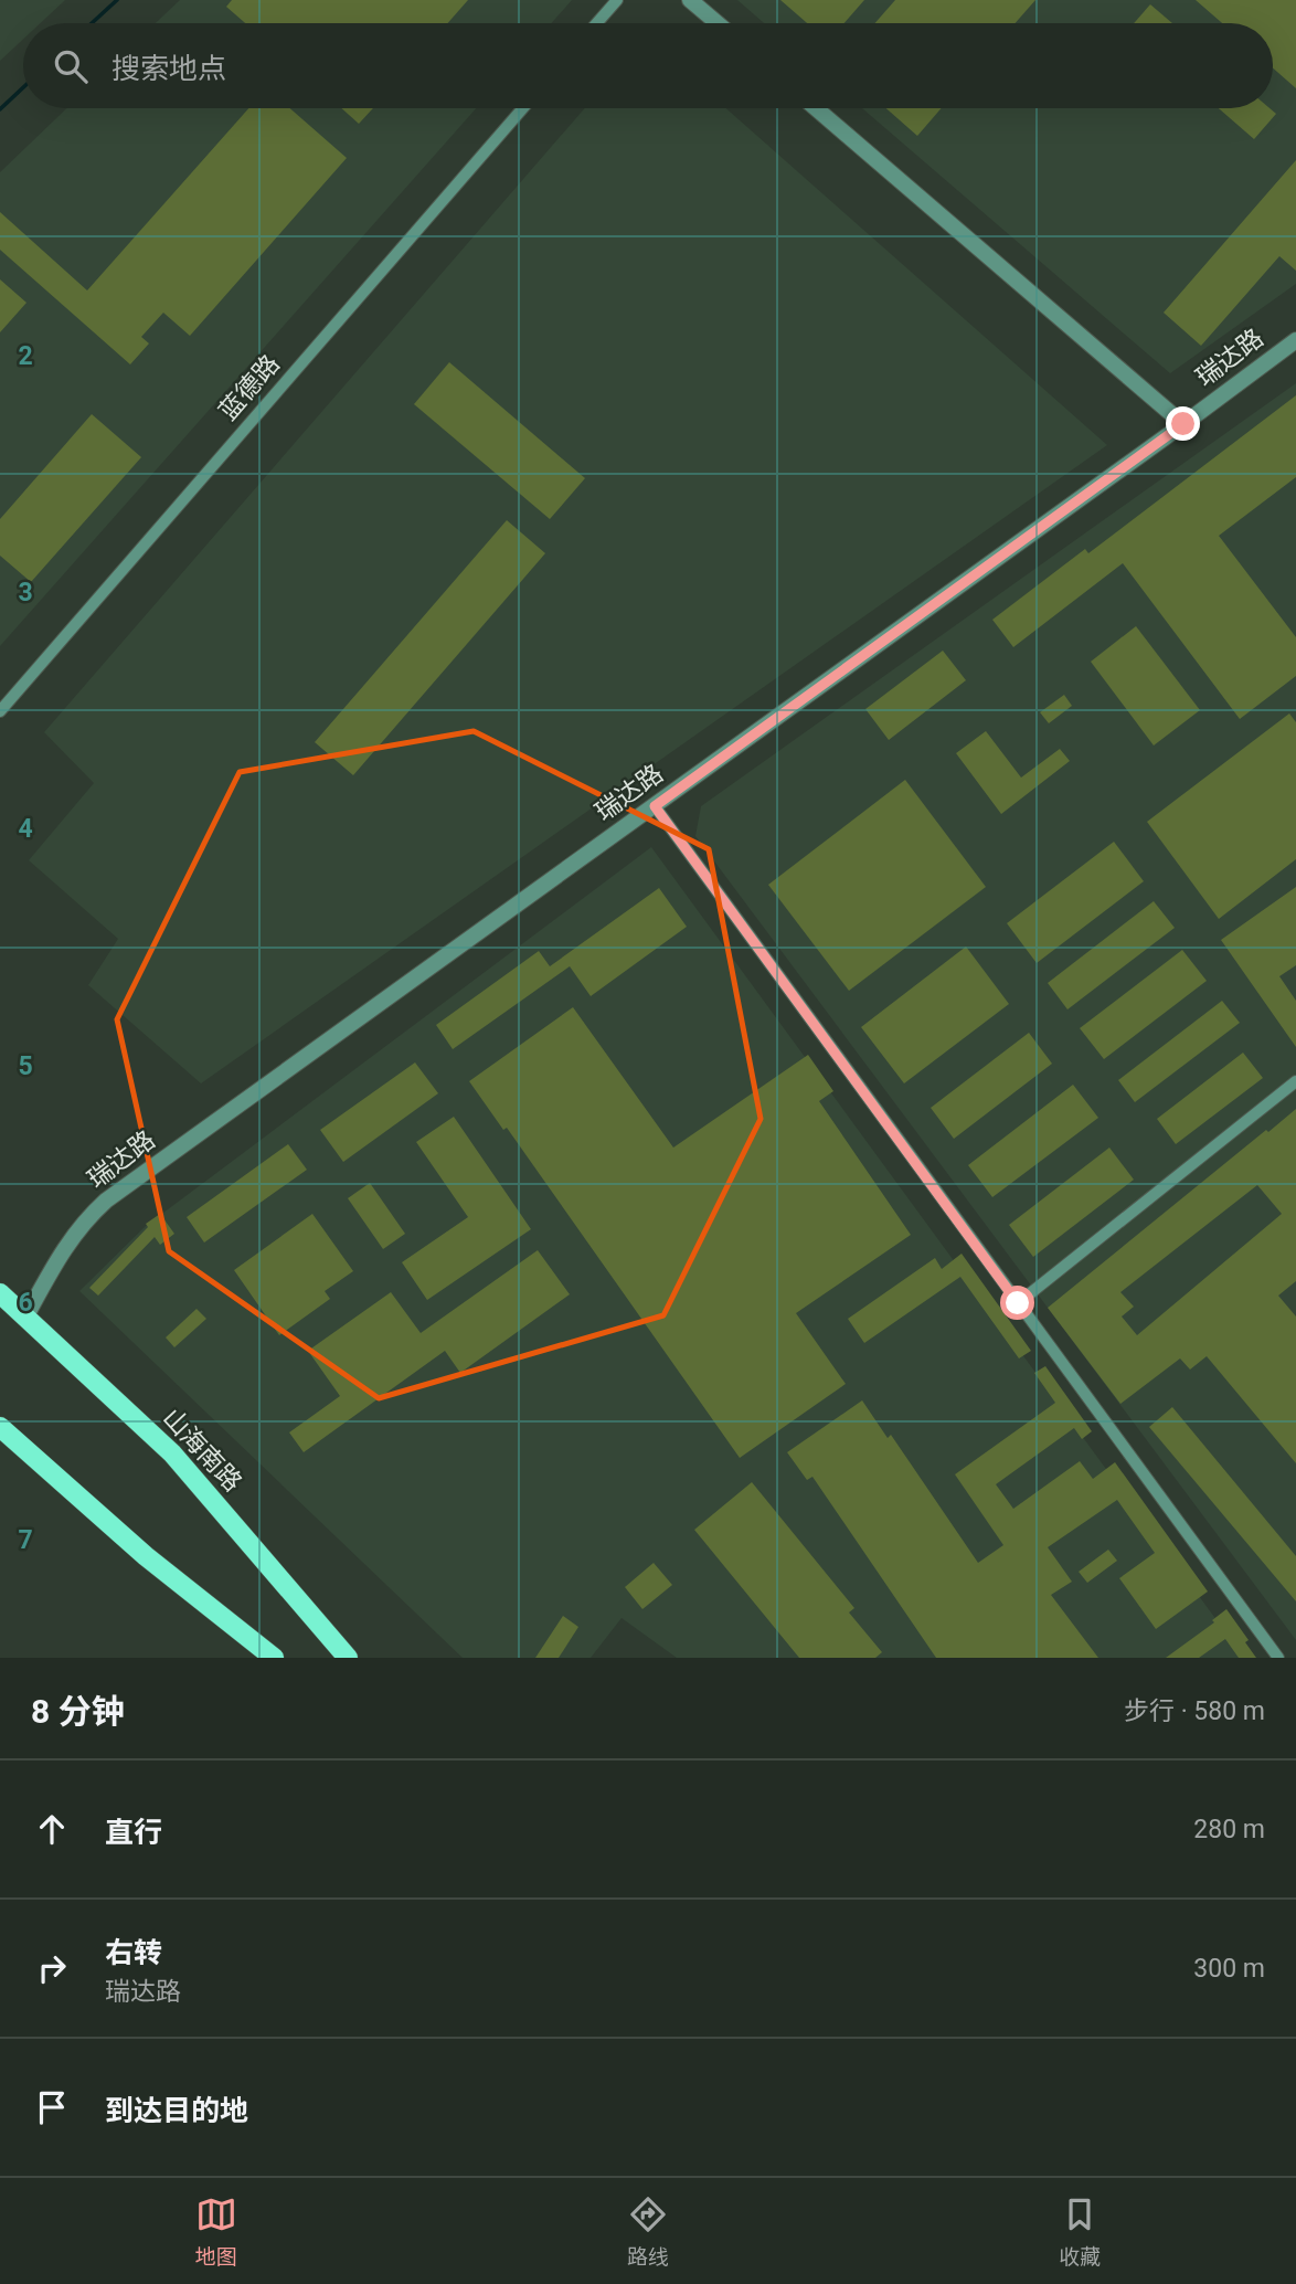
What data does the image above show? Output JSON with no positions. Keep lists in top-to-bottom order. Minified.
{"streets":{"main road":["山海南路"],"street":["瑞达路","蓝德路"]},"crossings":[["瑞达路","山海南路"]],"page":{"search":"搜索地点","heading":["8 分钟","步行 · 580 m"],"list":[["直行","280 m"],["右转","瑞达路","300 m"],"到达目的地"],"nav":["地图","路线","收藏"]},"grid":{"rows":["2","3","4","5","6","7"]}}
